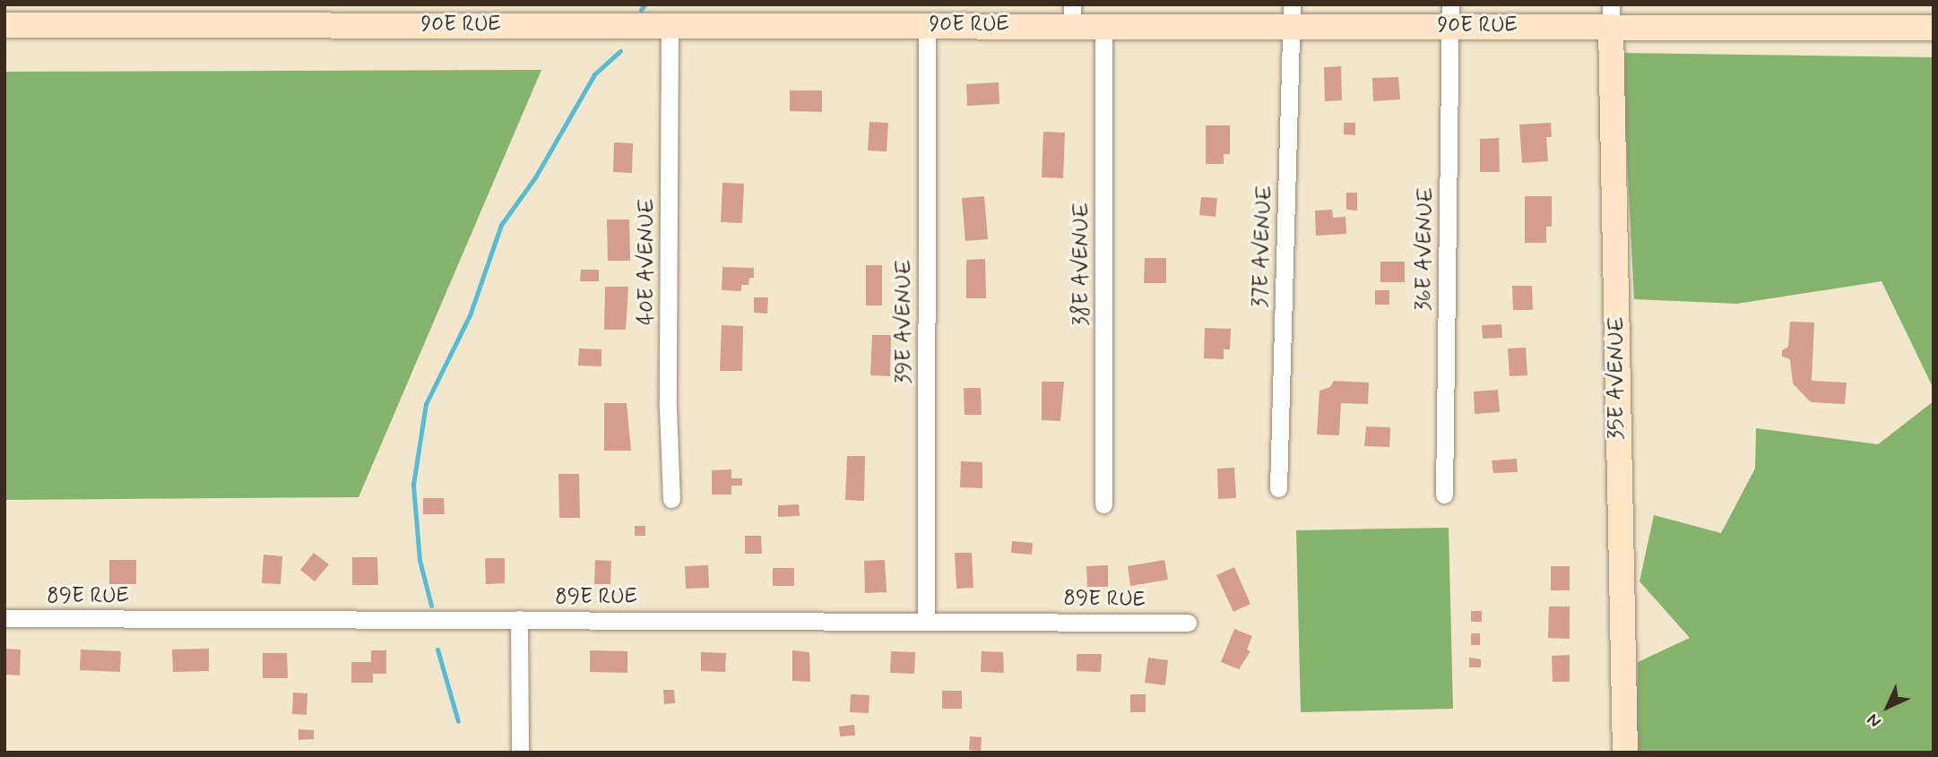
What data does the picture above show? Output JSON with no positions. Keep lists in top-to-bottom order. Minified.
{"streets":{"street":["90E RUE","37E AVENUE","36E AVENUE","40E AVENUE","38E AVENUE","39E AVENUE","35E AVENUE","89E RUE"]},"crossings":[["90E RUE","37E AVENUE"],["90E RUE","36E AVENUE"],["90E RUE","40E AVENUE"],["90E RUE","38E AVENUE"],["90E RUE","39E AVENUE"],["90E RUE","35E AVENUE"],["39E AVENUE","89E RUE"]],"north":"bottom left"}
